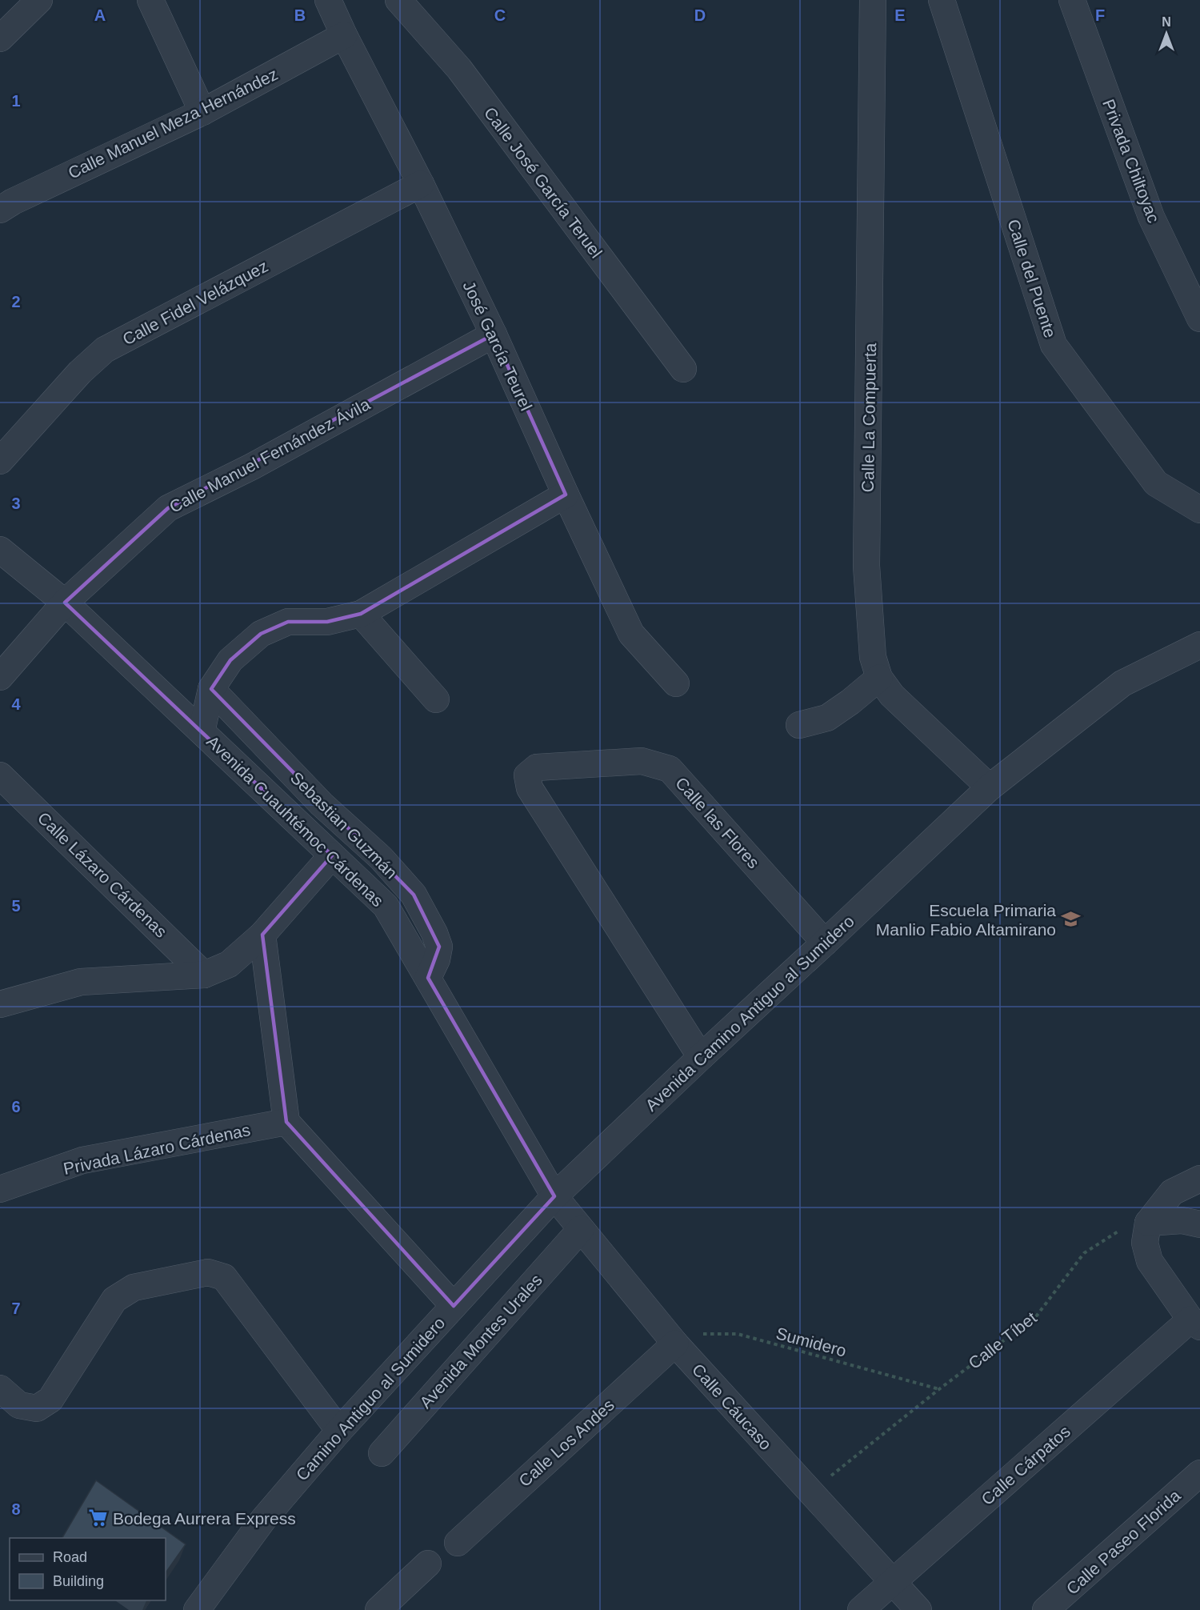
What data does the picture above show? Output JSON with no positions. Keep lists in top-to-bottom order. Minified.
{"streets":{"street":["Calle Manuel Meza Hernández","Privada Chiltoyac","Calle José García Teruel","Calle del Puente","Calle Fidel Velázquez","José García Teurel","Calle La Compuerta","Calle Manuel Fernández Ávila","Avenida Cuauhtémoc Cárdenas","Calle las Flores","Sebastian Guzmán","Calle Lázaro Cárdenas","Avenida Camino Antiguo al Sumidero","Privada Lázaro Cárdenas","Avenida Montes Urales","Camino Antiguo al Sumidero","Calle Cáucaso","Calle Los Andes","Calle Cárpatos","Calle Paseo Florida"],"path":["Calle Tíbet","Sumidero"]},"crossings":[["Calle Manuel Meza Hernández","José García Teurel"],["Calle Fidel Velázquez","José García Teurel"],["José García Teurel","Calle Manuel Fernández Ávila"],["Calle La Compuerta","Avenida Camino Antiguo al Sumidero"],["Calle Manuel Fernández Ávila","Avenida Cuauhtémoc Cárdenas"],["Avenida Cuauhtémoc Cárdenas","Sebastian Guzmán"],["Avenida Cuauhtémoc Cárdenas","Avenida Camino Antiguo al Sumidero"],["Avenida Cuauhtémoc Cárdenas","Camino Antiguo al Sumidero"],["Avenida Cuauhtémoc Cárdenas","Calle Cáucaso"],["Calle las Flores","Avenida Camino Antiguo al Sumidero"],["Avenida Camino Antiguo al Sumidero","Camino Antiguo al Sumidero"],["Avenida Camino Antiguo al Sumidero","Calle Cáucaso"],["Calle Tíbet","Sumidero"],["Calle Tíbet","Calle Cáucaso"],["Avenida Montes Urales","Calle Cáucaso"],["Sumidero","Calle Cáucaso"],["Sumidero","Calle Los Andes"],["Camino Antiguo al Sumidero","Calle Cáucaso"],["Calle Cáucaso","Calle Los Andes"],["Calle Cáucaso","Calle Cárpatos"]],"places":{"school or university":["Escuela Primaria Manlio Fabio Altamirano"],"supermarket":["Bodega Aurrera Express"]},"legend":["Road","Building"],"north":"top","grid":{"columns":["A","B","C","D","E","F"],"rows":["1","2","3","4","5","6","7","8"]}}
